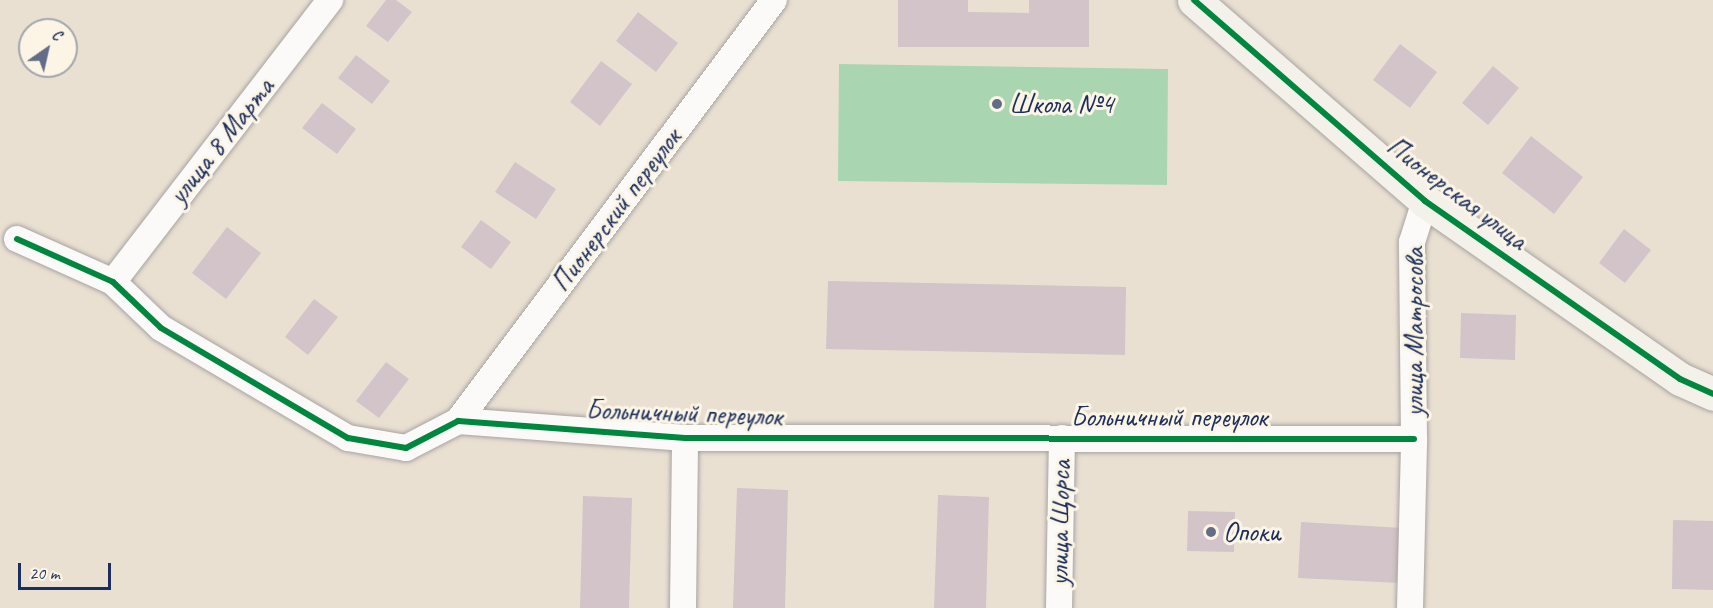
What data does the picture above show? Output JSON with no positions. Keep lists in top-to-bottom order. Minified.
{"streets":{"street":["улица 8 Марта","Пионерская улица","Пионерский переулок","улица Матросова","Больничный переулок","улица Щорса"]},"crossings":[["Пионерская улица","улица Матросова"],["Пионерский переулок","Больничный переулок"],["улица Матросова","Больничный переулок"],["Больничный переулок","улица Щорса"]],"places":["Школа №4","Опоки"],"scale_bar":"20 m","north":"top right"}
